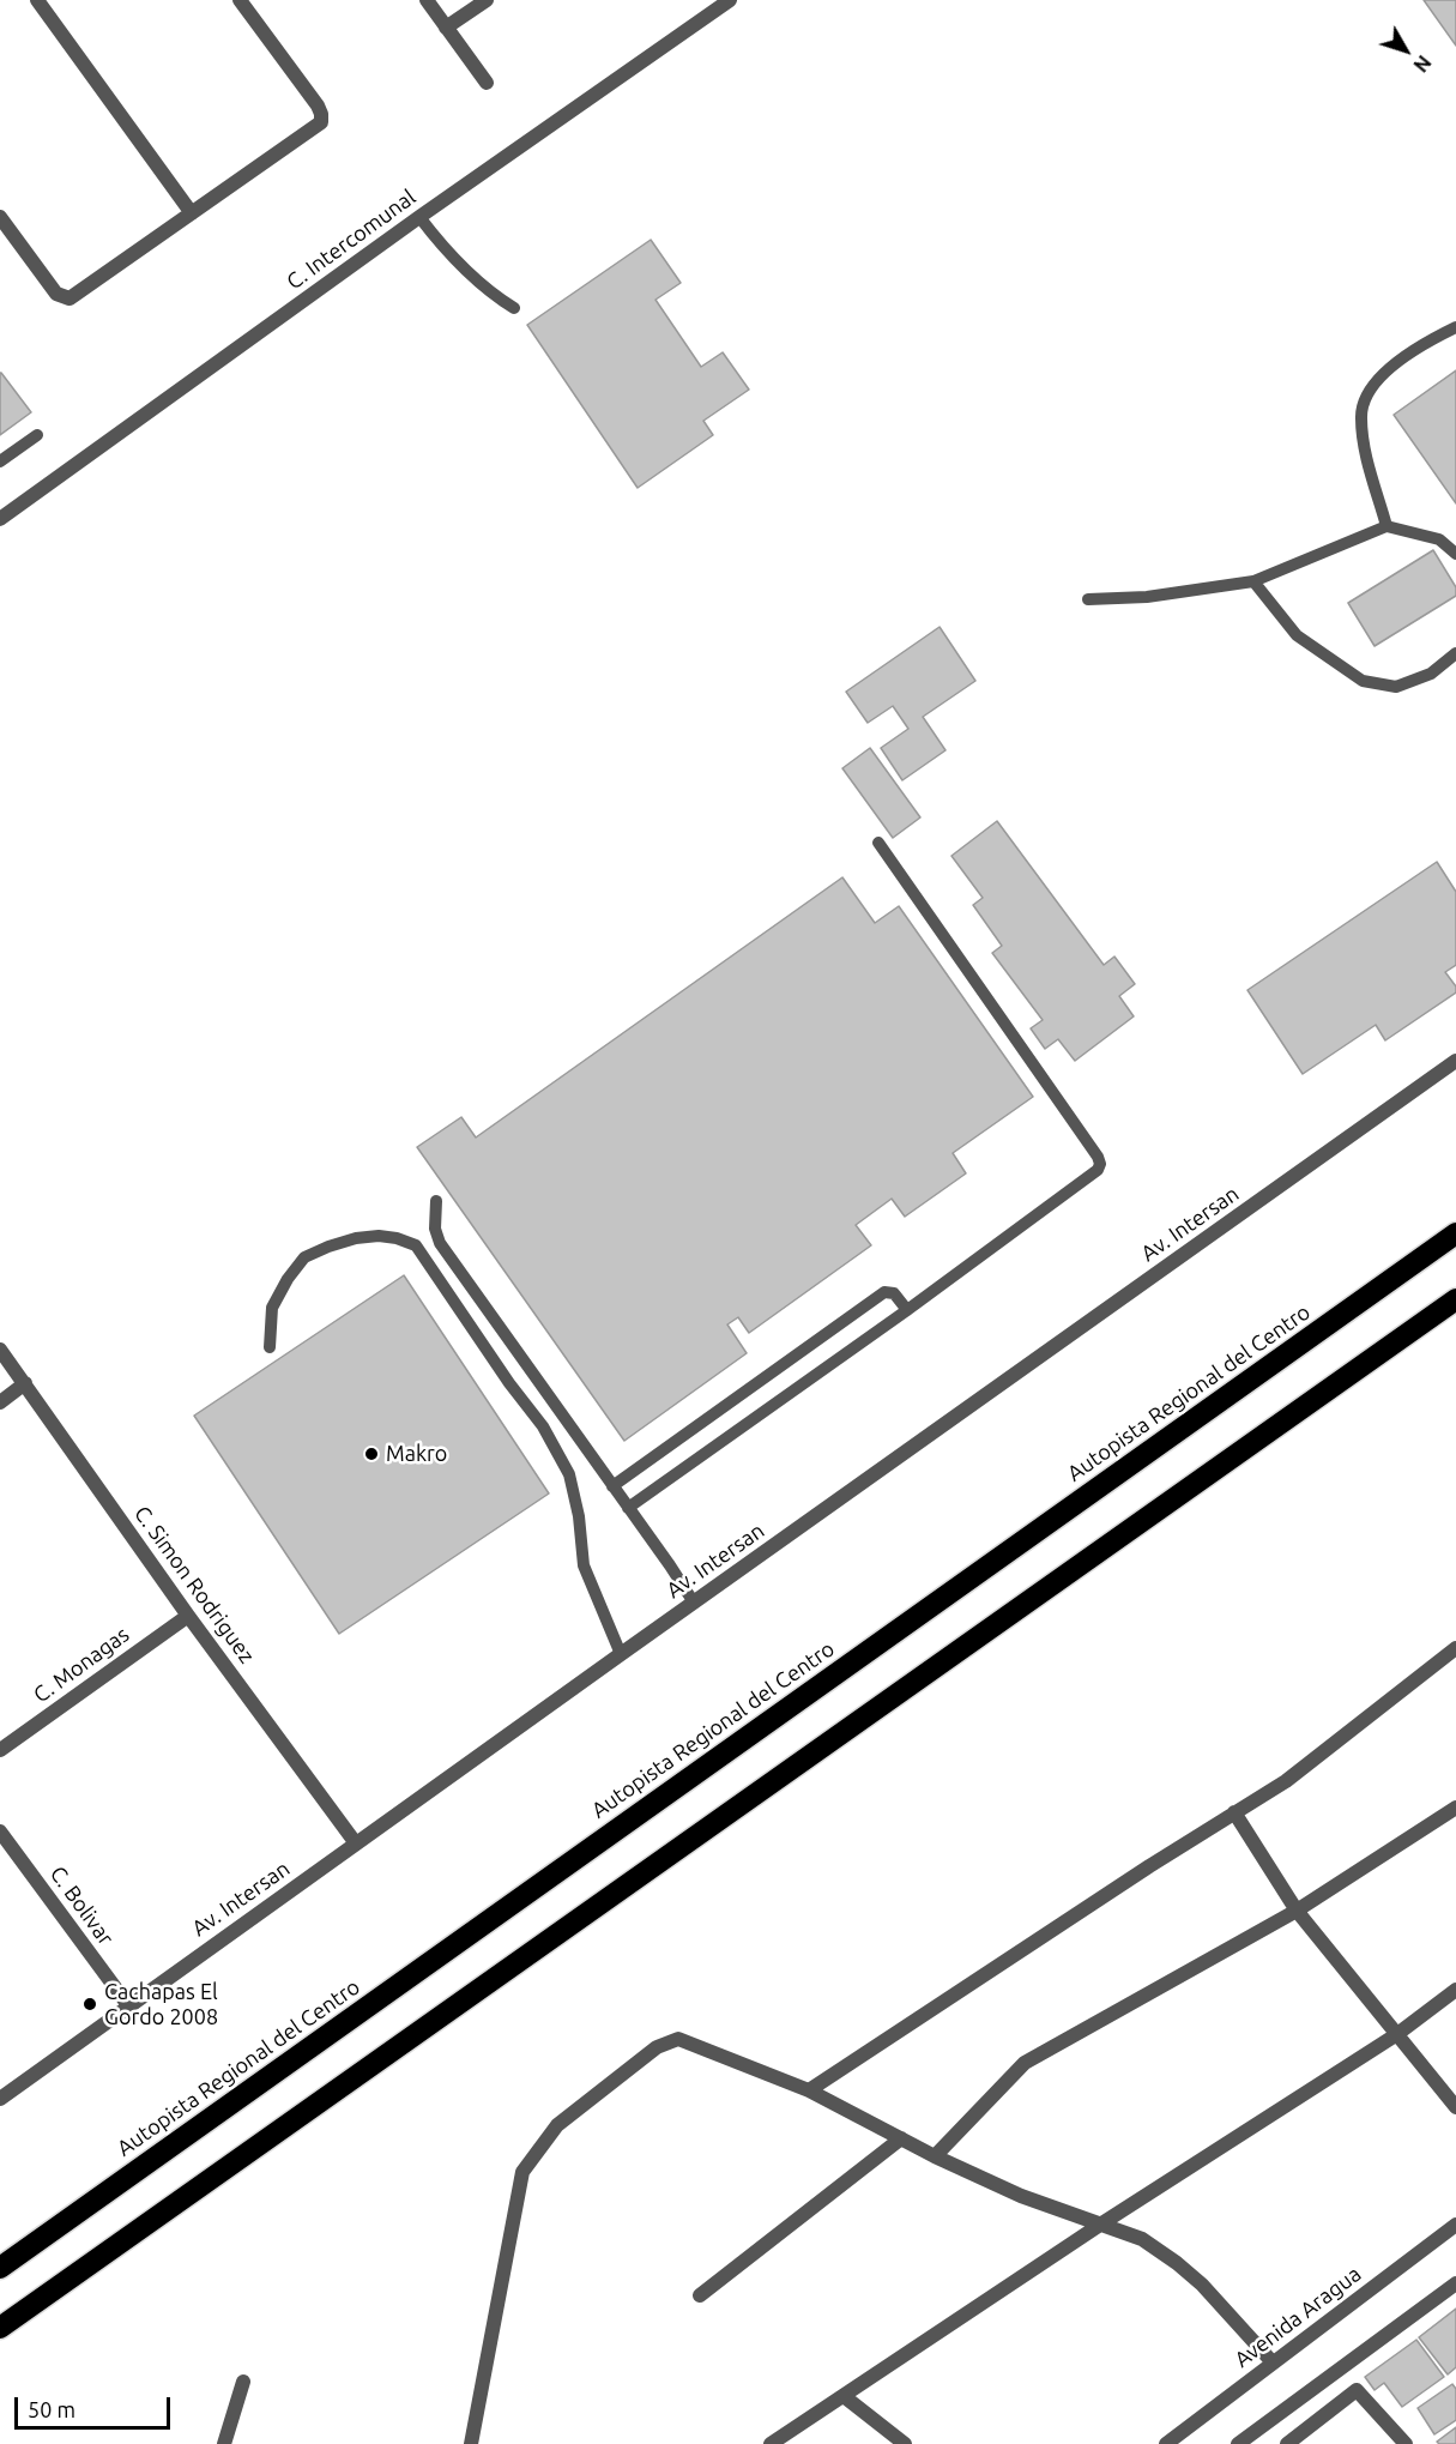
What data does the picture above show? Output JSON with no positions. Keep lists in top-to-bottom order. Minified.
{"streets":{"highway":["Autopista Regional del Centro"],"street":["C. Intercomunal","Av. Intersan","C. Simon Rodriguez","C. Monagas","C. Bolivar","Avenida Aragua"]},"crossings":[["Av. Intersan","C. Simon Rodriguez"],["Av. Intersan","C. Bolivar"],["C. Simon Rodriguez","C. Monagas"]],"places":["Makro","Cachapas El Gordo 2008"],"scale_bar":"50 m","north":"bottom right"}
